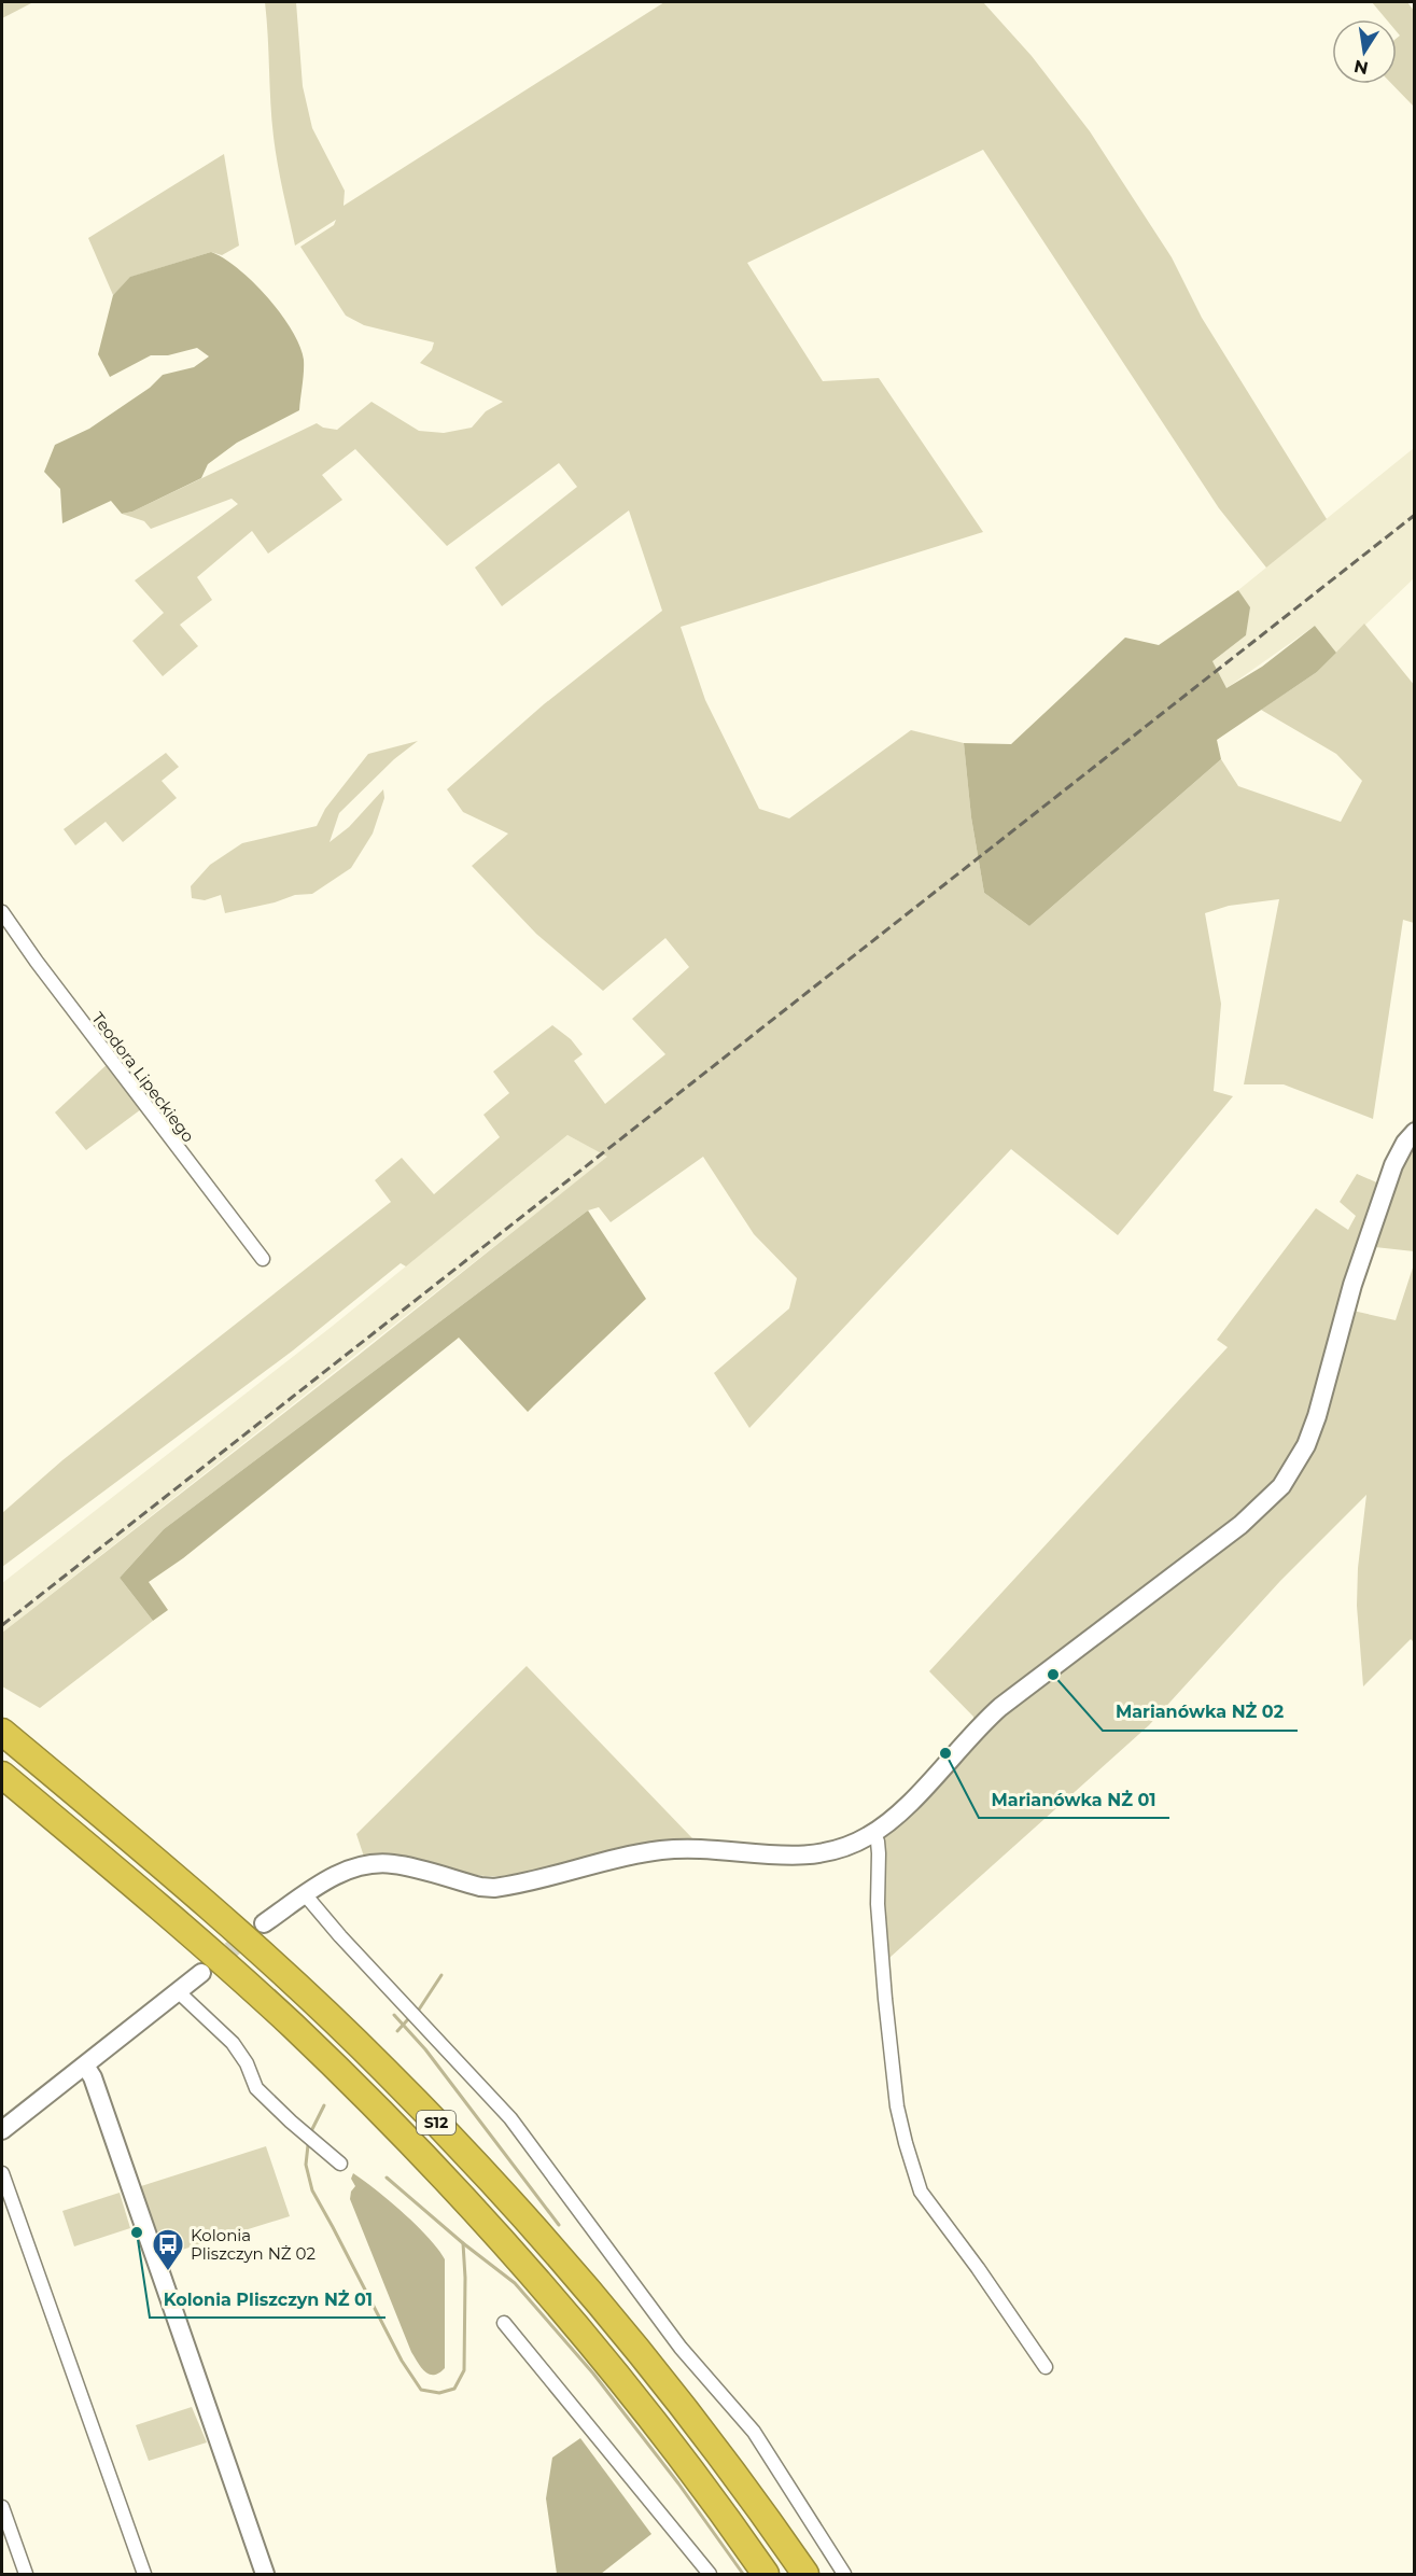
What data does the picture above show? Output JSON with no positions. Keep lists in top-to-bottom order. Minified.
{"streets":{"highway":["S12"],"street":["Teodora Lipeckiego"]},"places":{"other":["Marianówka NŻ 02","Marianówka NŻ 01","Kolonia Pliszczyn NŻ 01"],"bus stop":["Kolonia Pliszczyn NŻ 02"]},"north":"bottom"}
